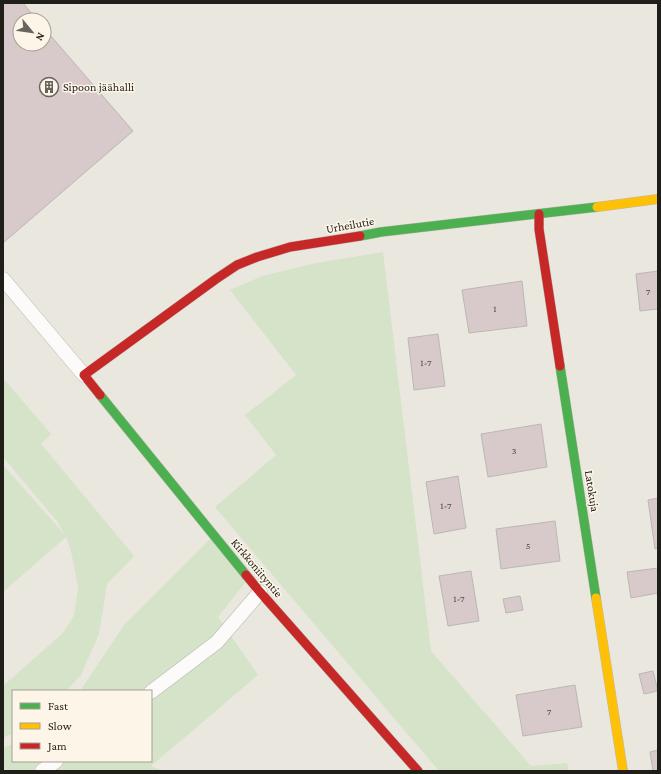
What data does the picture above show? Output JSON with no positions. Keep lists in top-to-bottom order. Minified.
{"streets":{"street":["Urheilutie","Latokuja","Kirkkoniityntie"]},"crossings":[["Urheilutie","Latokuja"],["Urheilutie","Kirkkoniityntie"]],"places":{"building":["Sipoon jäähalli"]},"house_numbers":["7","1","1-7","3","1-7","5","1-7","7"],"legend":["Fast","Slow","Jam"],"north":"bottom right"}
